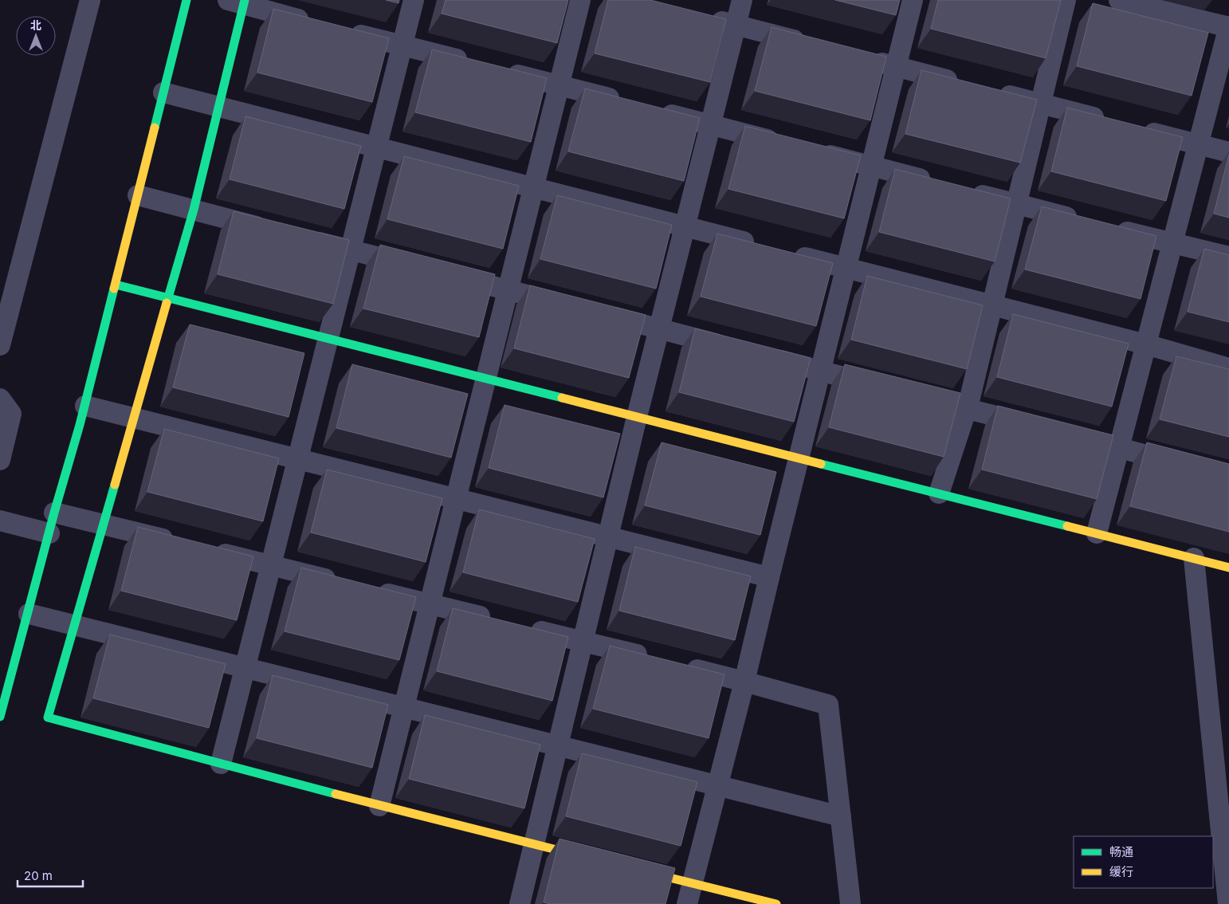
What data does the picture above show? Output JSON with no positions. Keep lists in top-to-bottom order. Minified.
{"legend":["畅通","缓行"],"scale_bar":"20 m","north":"top"}
